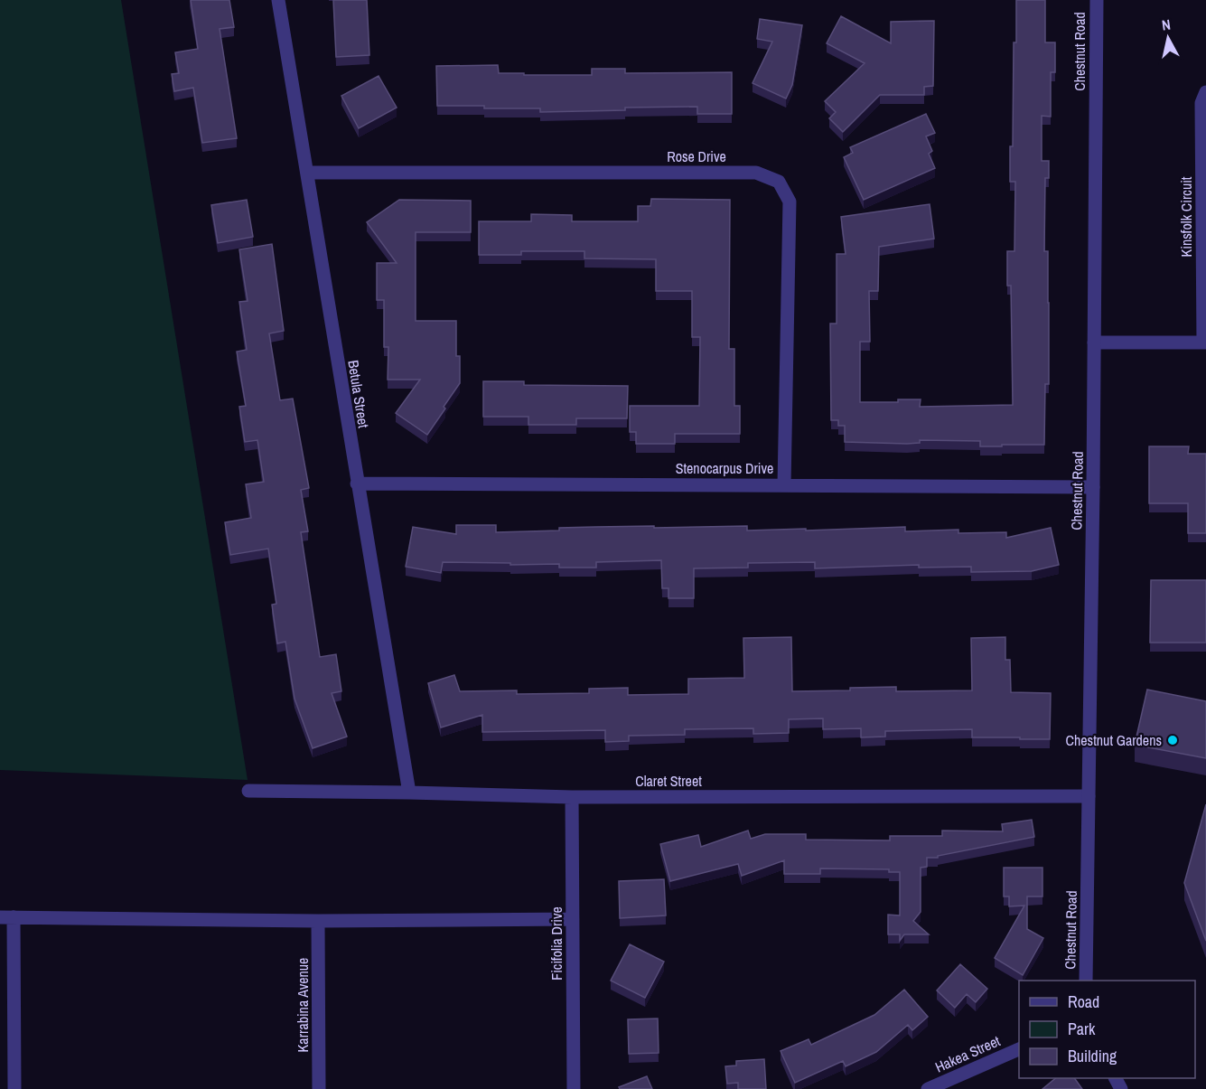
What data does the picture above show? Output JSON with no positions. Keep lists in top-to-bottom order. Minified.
{"streets":{"street":["Chestnut Road","Rose Drive","Kinsfolk Circuit","Betula Street","Stenocarpus Drive","Claret Street","Ficifolia Drive","Karrabina Avenue","Hakea Street"]},"crossings":[["Chestnut Road","Kinsfolk Circuit"],["Chestnut Road","Stenocarpus Drive"],["Chestnut Road","Claret Street"],["Rose Drive","Betula Street"],["Rose Drive","Stenocarpus Drive"],["Betula Street","Stenocarpus Drive"],["Betula Street","Claret Street"],["Claret Street","Ficifolia Drive"]],"places":["Chestnut Gardens"],"legend":["Road","Park","Building"],"north":"top"}
